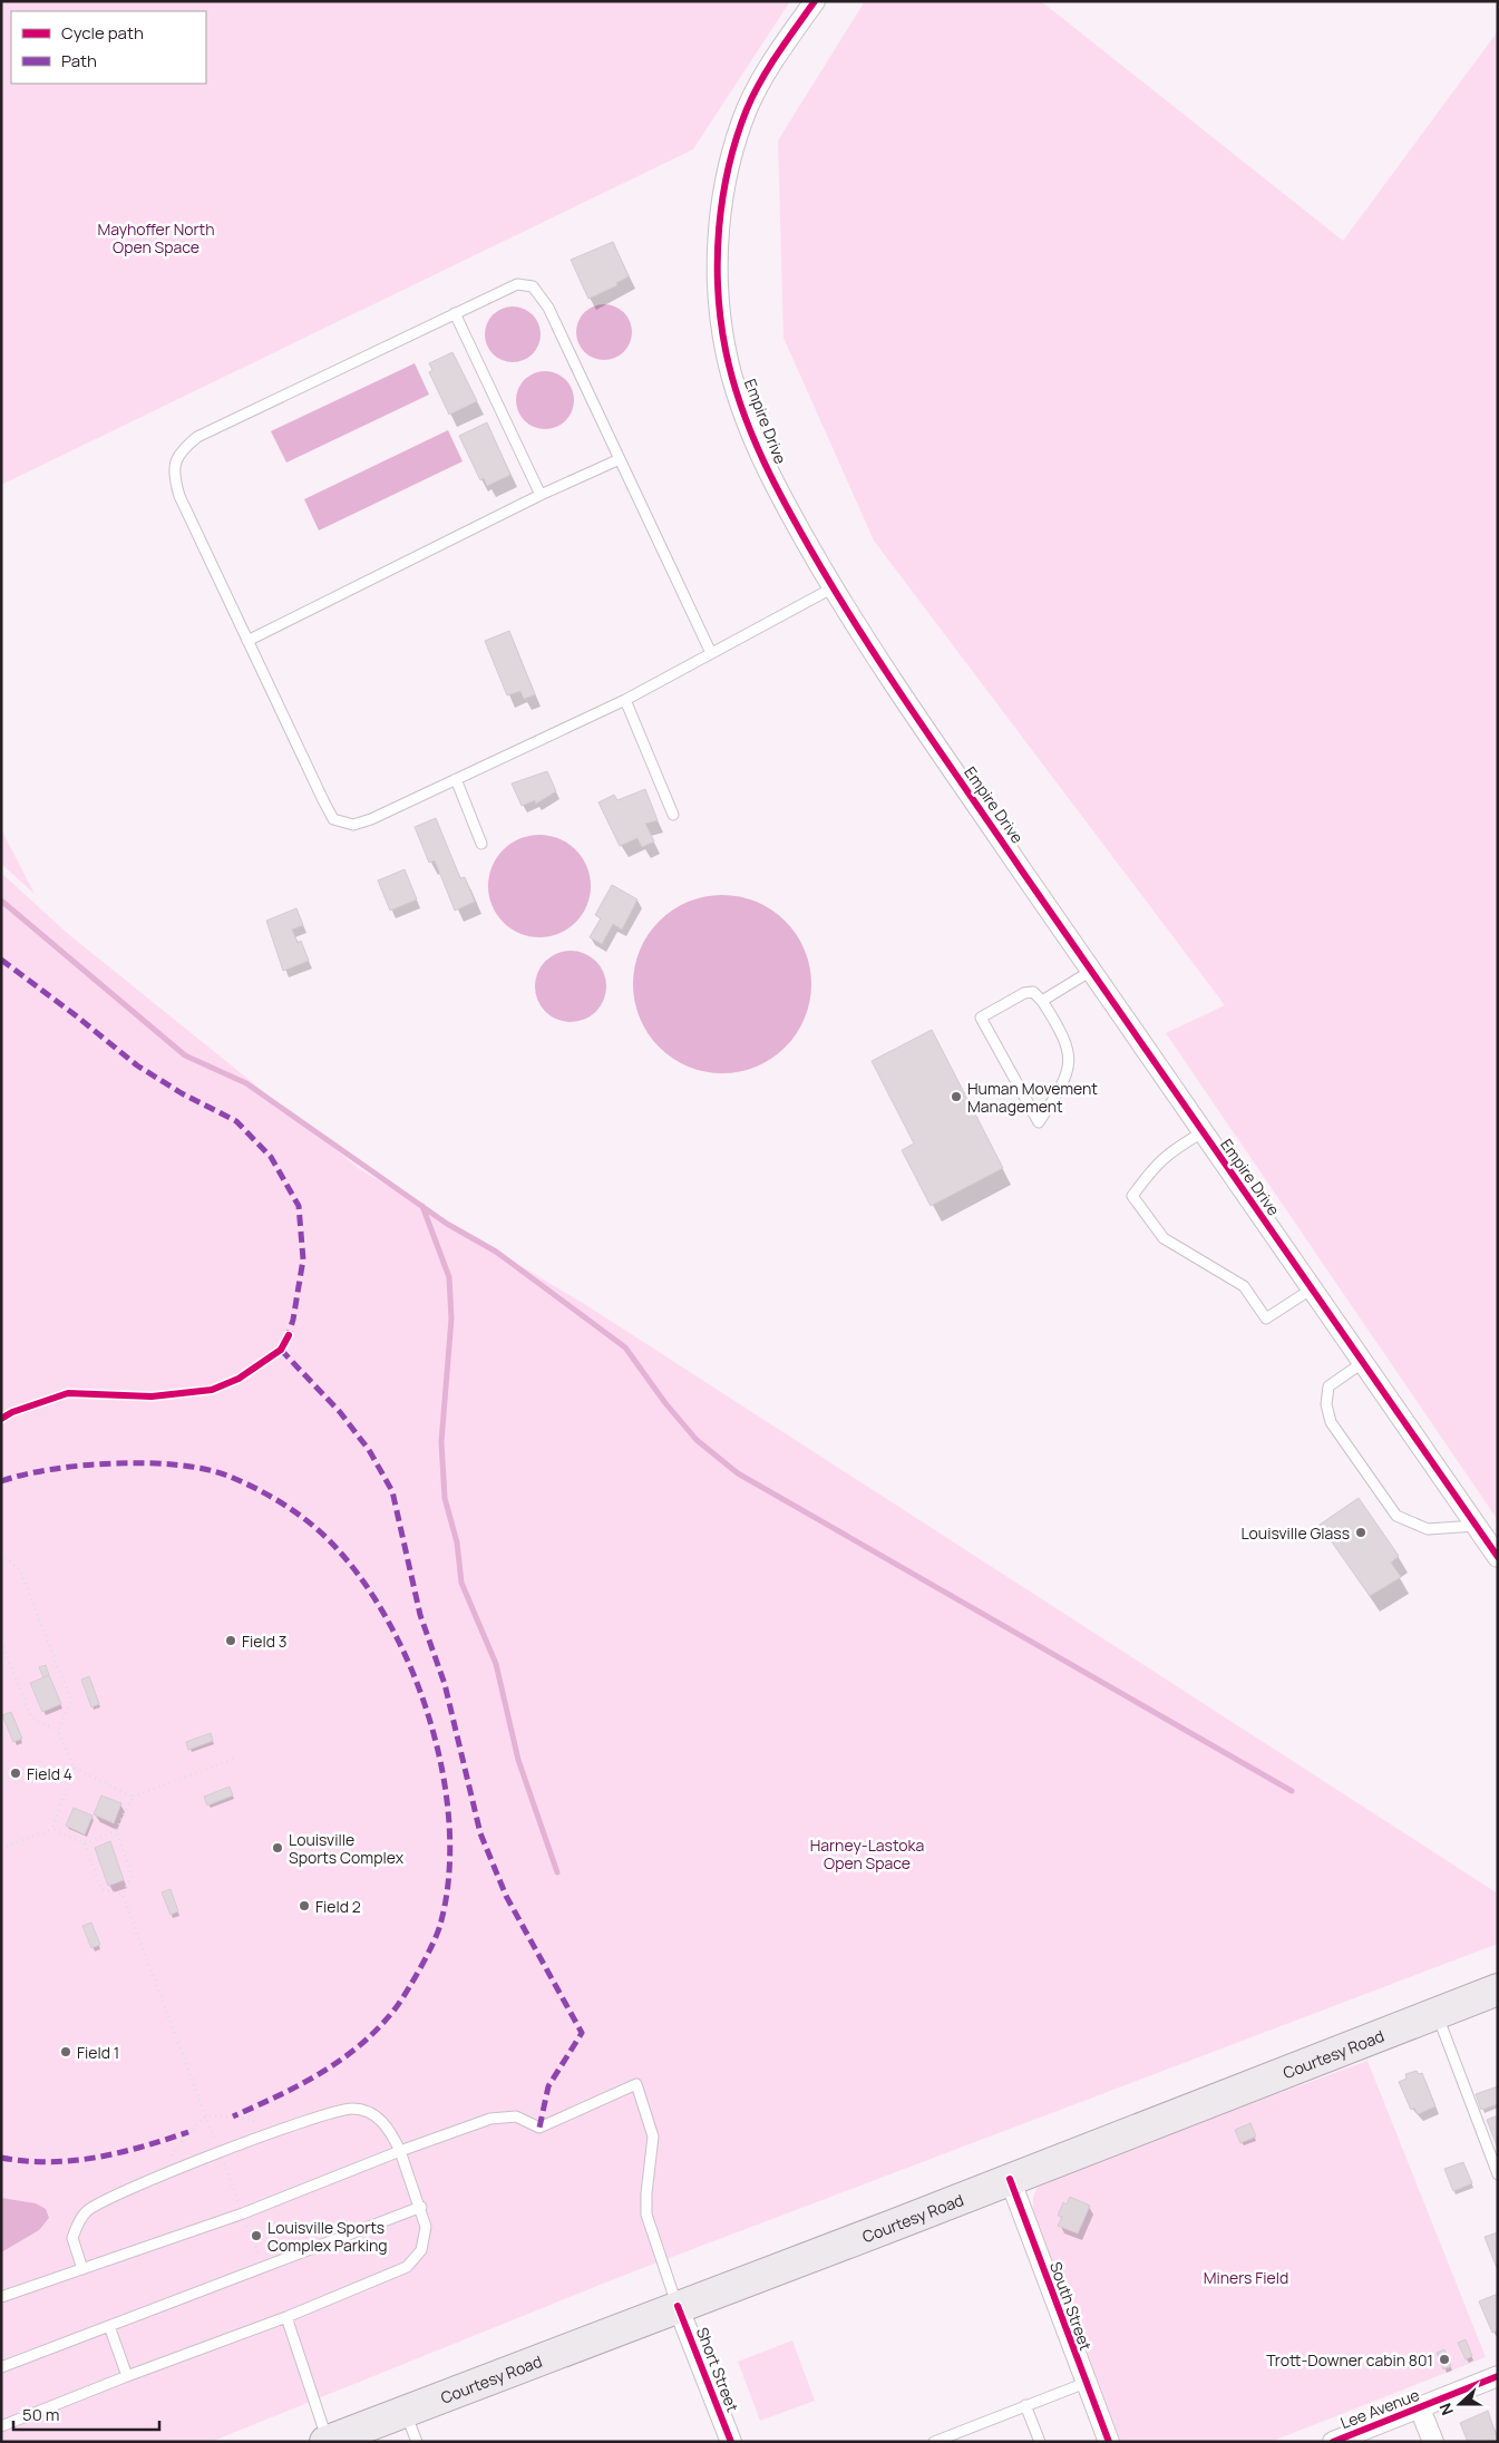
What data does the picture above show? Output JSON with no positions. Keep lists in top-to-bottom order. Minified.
{"streets":{"main road":["Courtesy Road"],"street":["Empire Drive","South Street","Short Street","Lee Avenue"]},"crossings":[["Courtesy Road","South Street"],["Courtesy Road","Short Street"]],"parks":["Mayhoffer North Open Space","Harney-Lastoka Open Space","Miners Field"],"places":["Human Movement Management","Louisville Glass","Field 3","Field 4","Louisville Sports Complex","Field 2","Field 1","Louisville Sports Complex Parking","Trott-Downer cabin 801"],"legend":["Cycle path","Path"],"scale_bar":"50 m","north":"left"}
